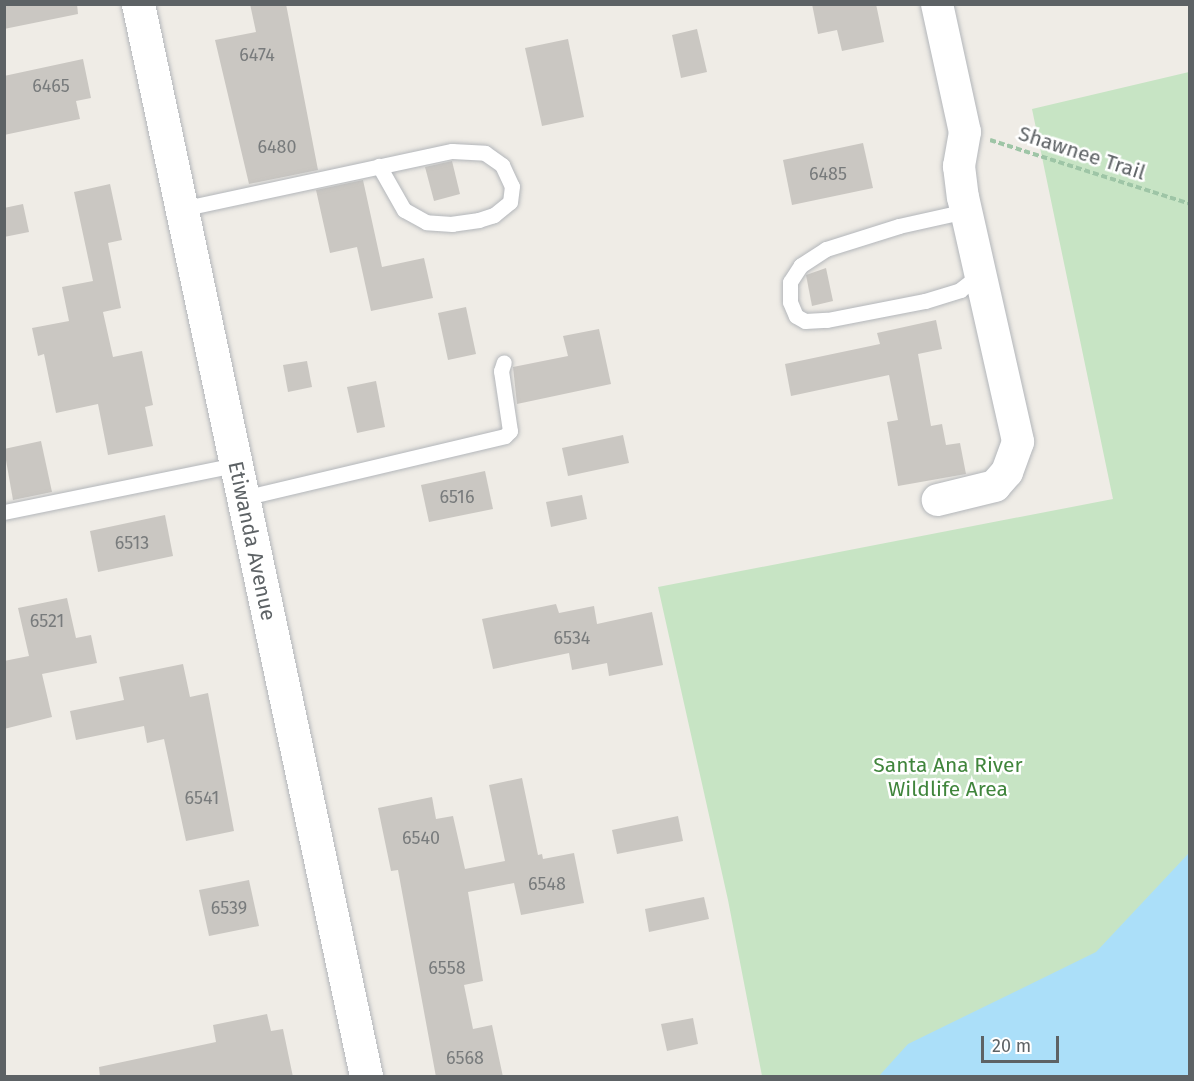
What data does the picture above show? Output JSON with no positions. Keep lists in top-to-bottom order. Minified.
{"streets":{"street":["Etiwanda Avenue"],"path":["Shawnee Trail"]},"parks":["Santa Ana River Wildlife Area"],"house_numbers":["6474","6465","6480","6485","6516","6513","6521","6534","6541","6540","6548","6539","6558","6568"],"scale_bar":"20 m"}
